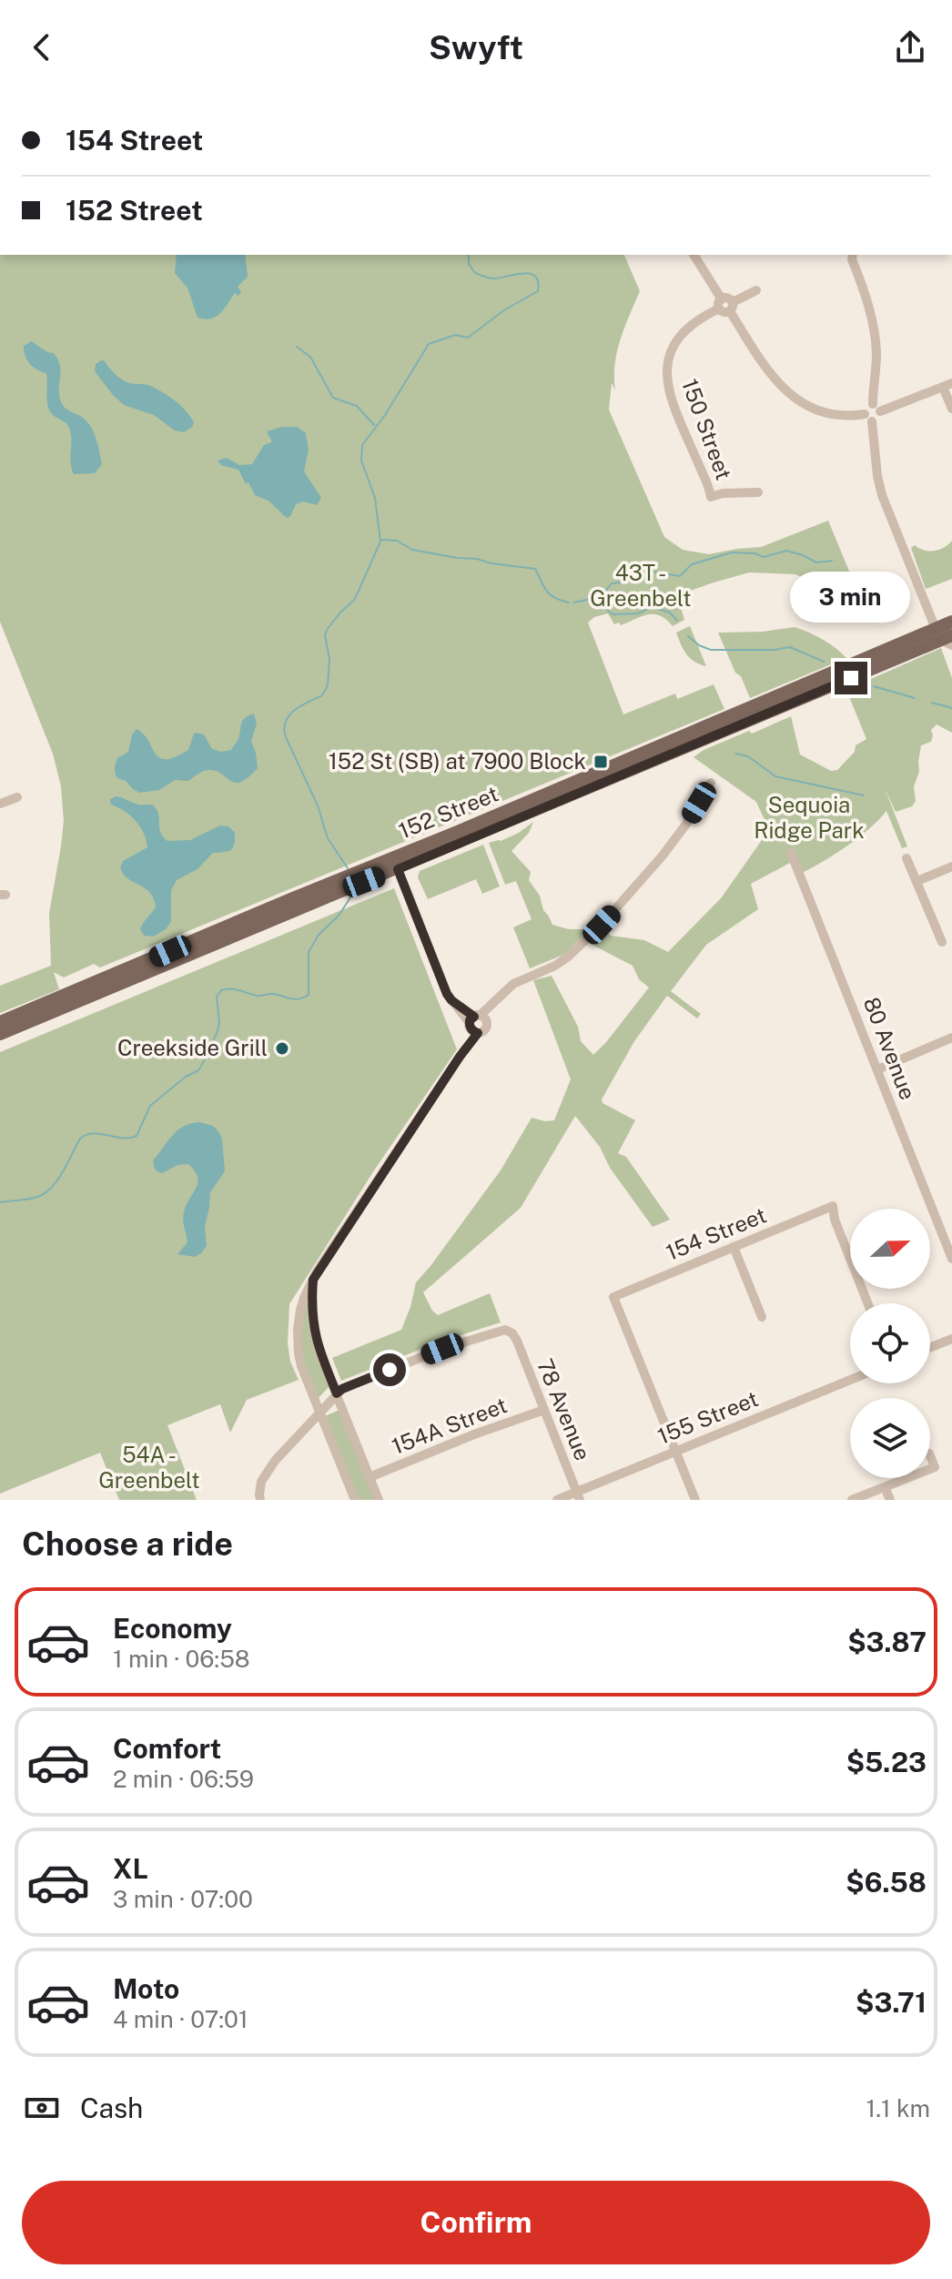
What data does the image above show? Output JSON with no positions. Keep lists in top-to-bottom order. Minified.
{"streets":{"main road":["152 Street"],"street":["150 Street","80 Avenue","154 Street","78 Avenue","155 Street","154A Street"]},"crossings":[["154 Street","155 Street"],["78 Avenue","155 Street"],["78 Avenue","154A Street"]],"parks":["43T - Greenbelt","Sequoia Ridge Park","54A - Greenbelt"],"places":{"transit":["152 St (SB) at 7900 Block"],"other":["Creekside Grill"]},"north":"right","page":{"header":"Swyft","banner":["154 Street","152 Street"],"bubble":"3 min","heading":"Choose a ride","list":[{"name":"Economy","note":"1 min · 06:58","value":"$3.87"},{"name":"Comfort","note":"2 min · 06:59","value":"$5.23"},{"name":"XL","note":"3 min · 07:00","value":"$6.58"},{"name":"Moto","note":"4 min · 07:01","value":"$3.71"}],"pay":["Cash","1.1 km"],"buttons":"Confirm"}}
